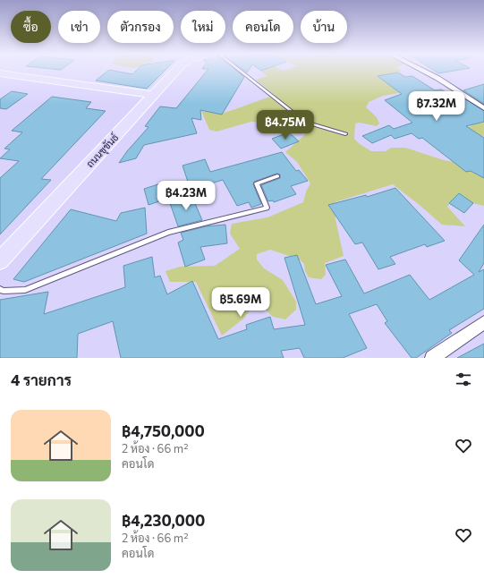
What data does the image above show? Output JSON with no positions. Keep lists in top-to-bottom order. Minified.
{"streets":{"main road":["ถนนขุขันธ์"]},"page":{"chip":["ซื้อ","เช่า","ตัวกรอง","ใหม่","คอนโด","บ้าน"],"price":["฿7.32M","฿4.75M","฿4.23M","฿5.69M"],"heading":"4 รายการ","list":[{"name":"฿4,750,000","note":"2 ห้อง · 66 m² · คอนโด"},{"name":"฿4,230,000","note":"2 ห้อง · 66 m² · คอนโด"}]}}
